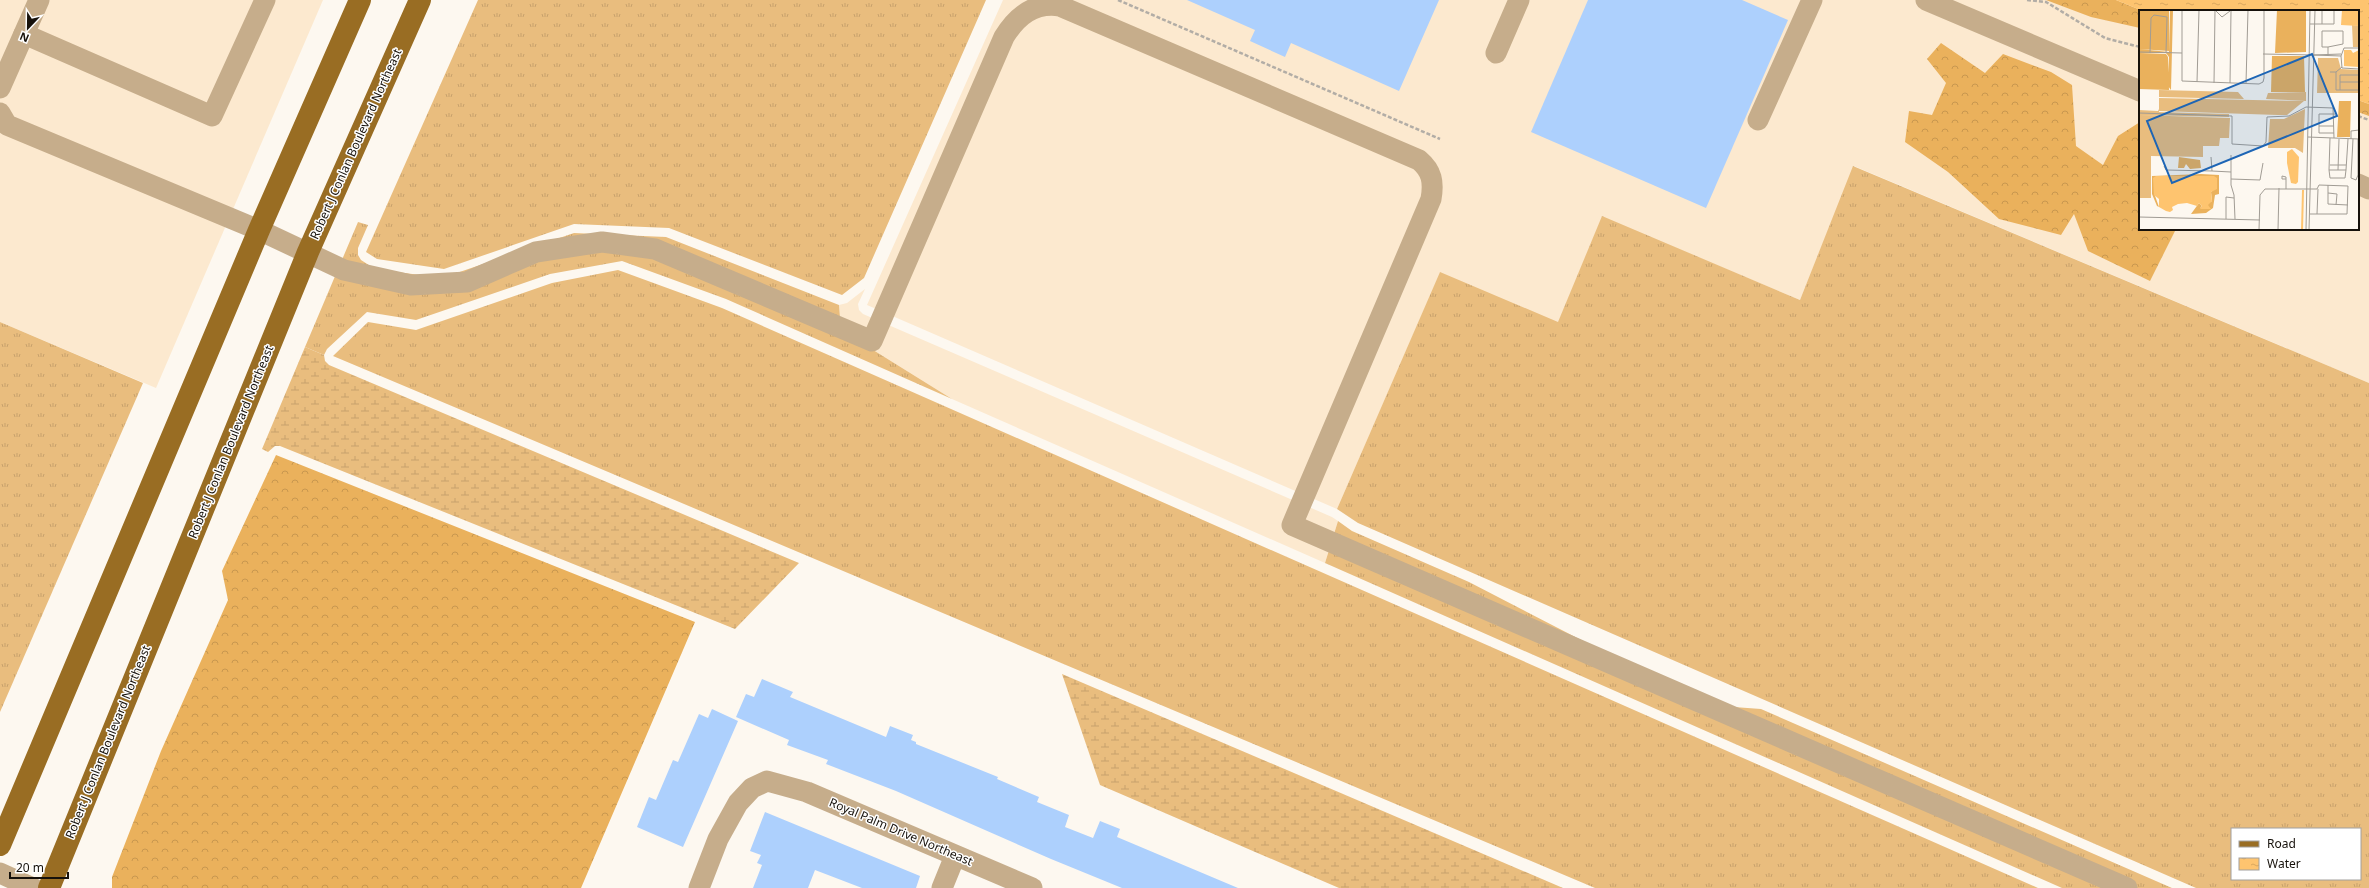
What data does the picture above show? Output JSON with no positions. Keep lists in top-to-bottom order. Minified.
{"streets":{"main road":["Robert J Conlan Boulevard Northeast"],"street":["Royal Palm Drive Northeast"]},"legend":["Road","Water"],"scale_bar":"20 m","north":"bottom"}
